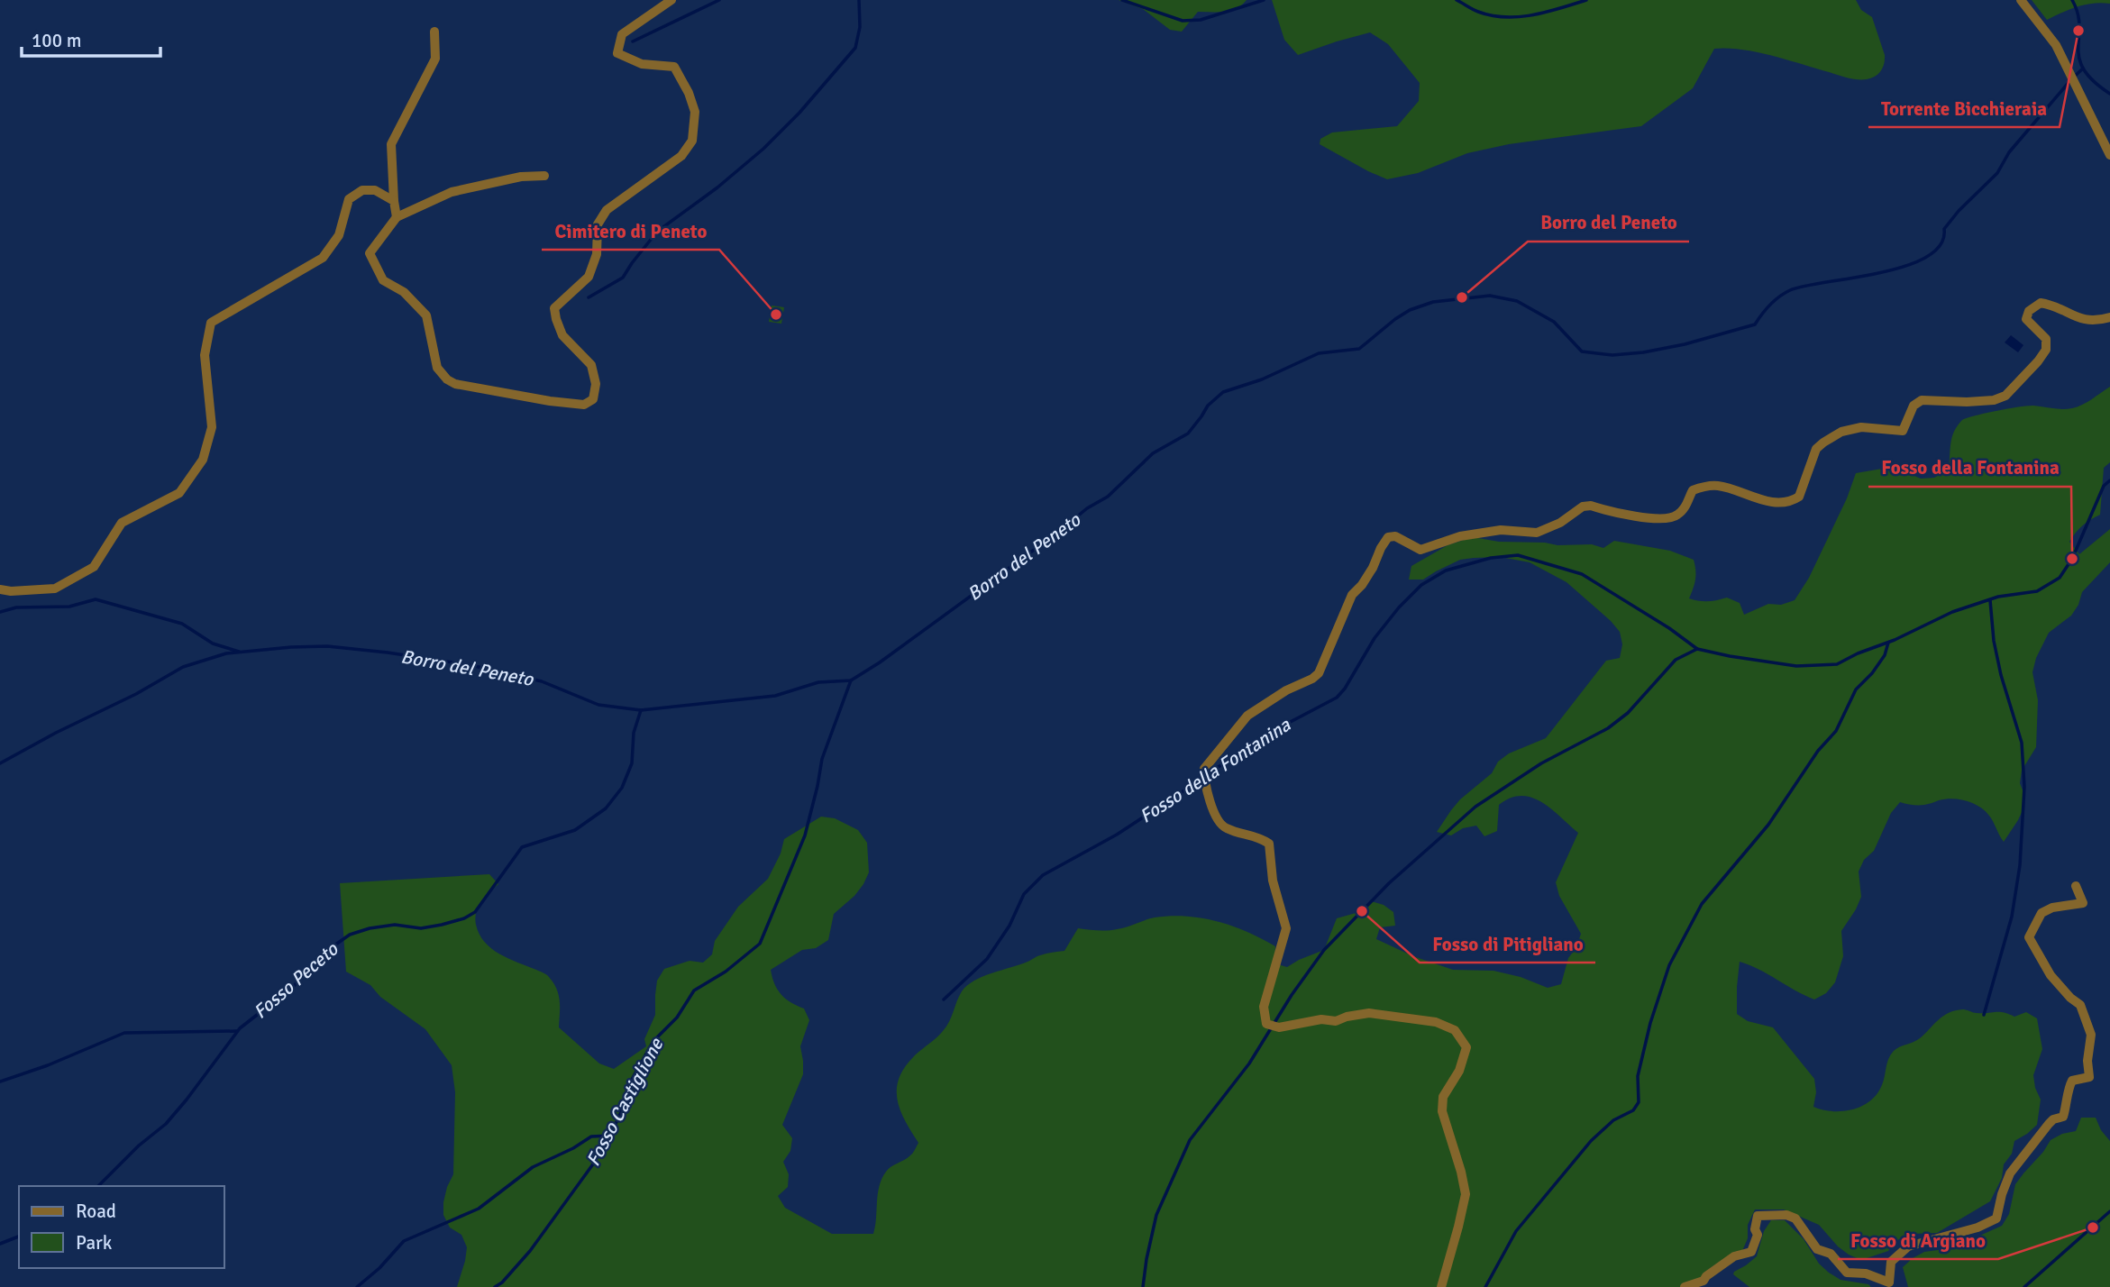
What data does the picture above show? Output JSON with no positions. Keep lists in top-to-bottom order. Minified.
{"water":["Borro del Peneto","Fosso della Fontanina","Fosso Peceto","Fosso Castiglione"],"places":["Torrente Bicchieraia","Borro del Peneto","Cimitero di Peneto","Fosso della Fontanina","Fosso di Pitigliano","Fosso di Argiano"],"legend":["Road","Park"],"scale_bar":"100 m"}
